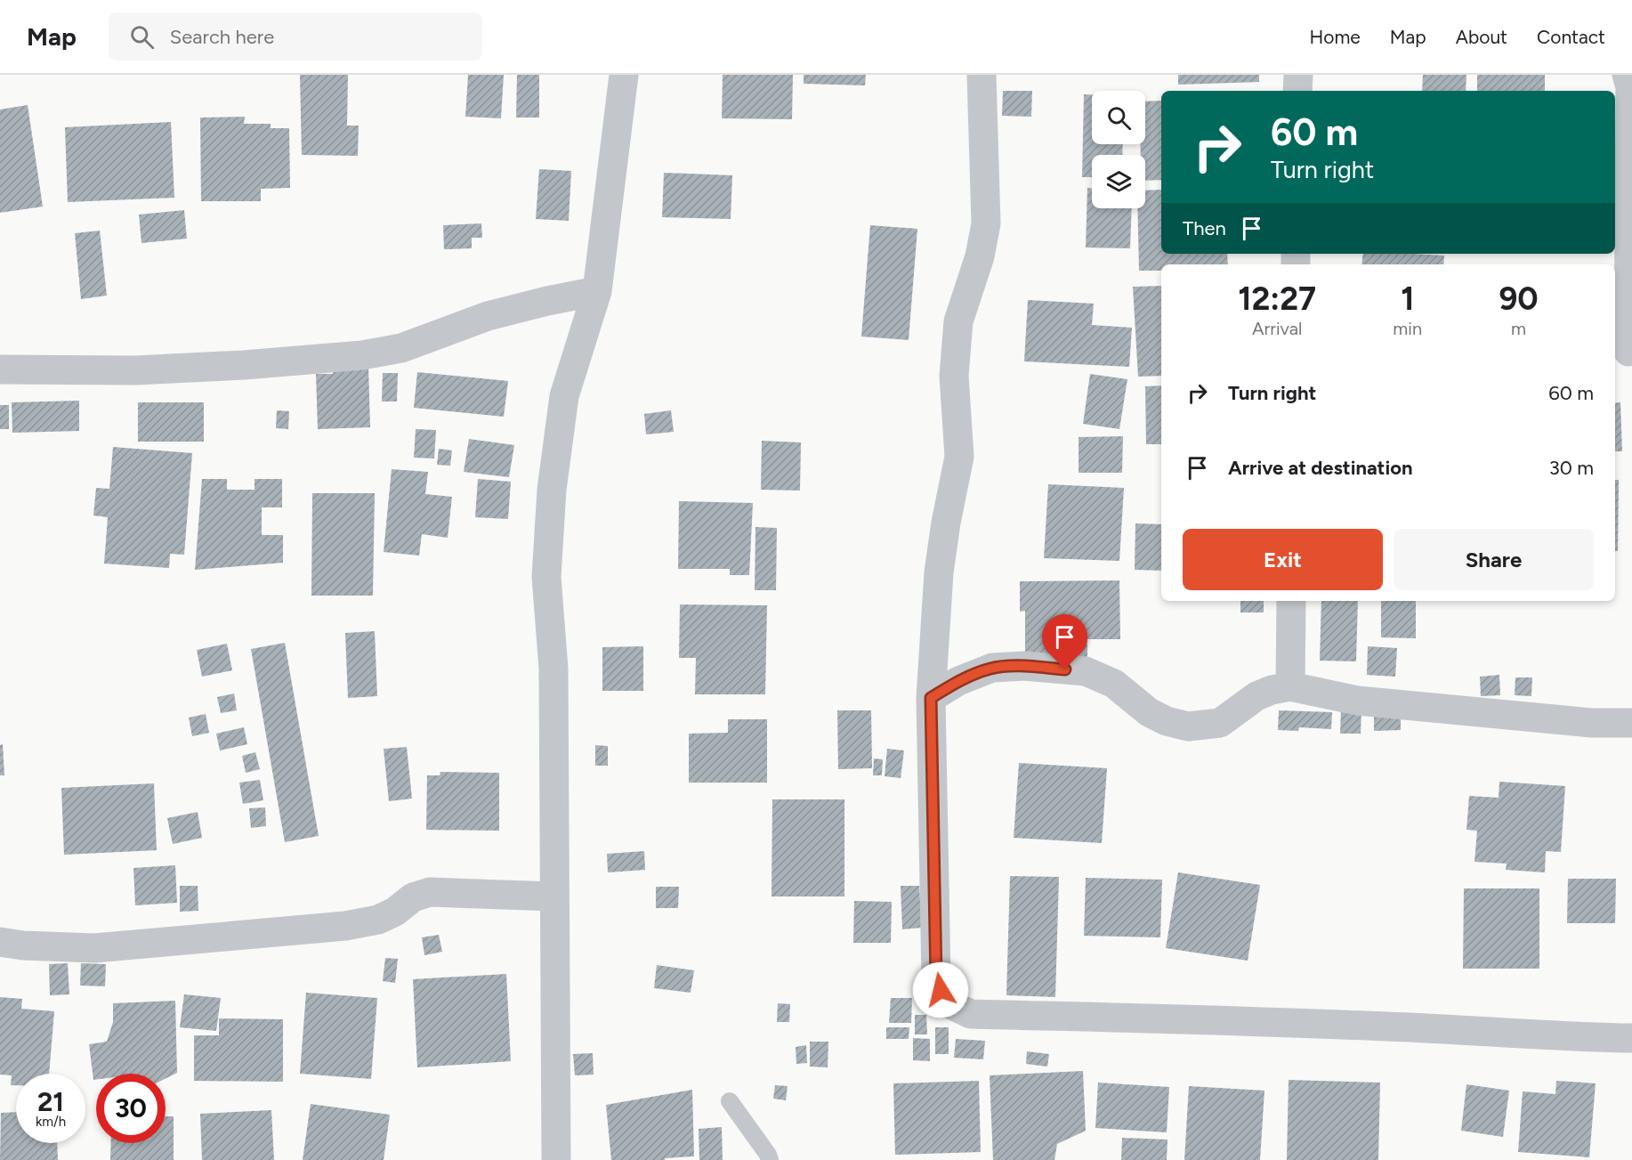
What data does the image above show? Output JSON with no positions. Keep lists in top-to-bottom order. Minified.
{"page":{"header":"Map","search":"Search here","nav":["Home","Map","About","Contact"],"turn":["60 m","Turn right"],"then":"Then","eta":["12:27","Arrival","1","min","90","m"],"list":[{"name":"Turn right","value":"60 m"},{"name":"Arrive at destination","value":"30 m"}],"buttons":["Exit","Share"],"speed":"21 km/h","limit":"30"}}
